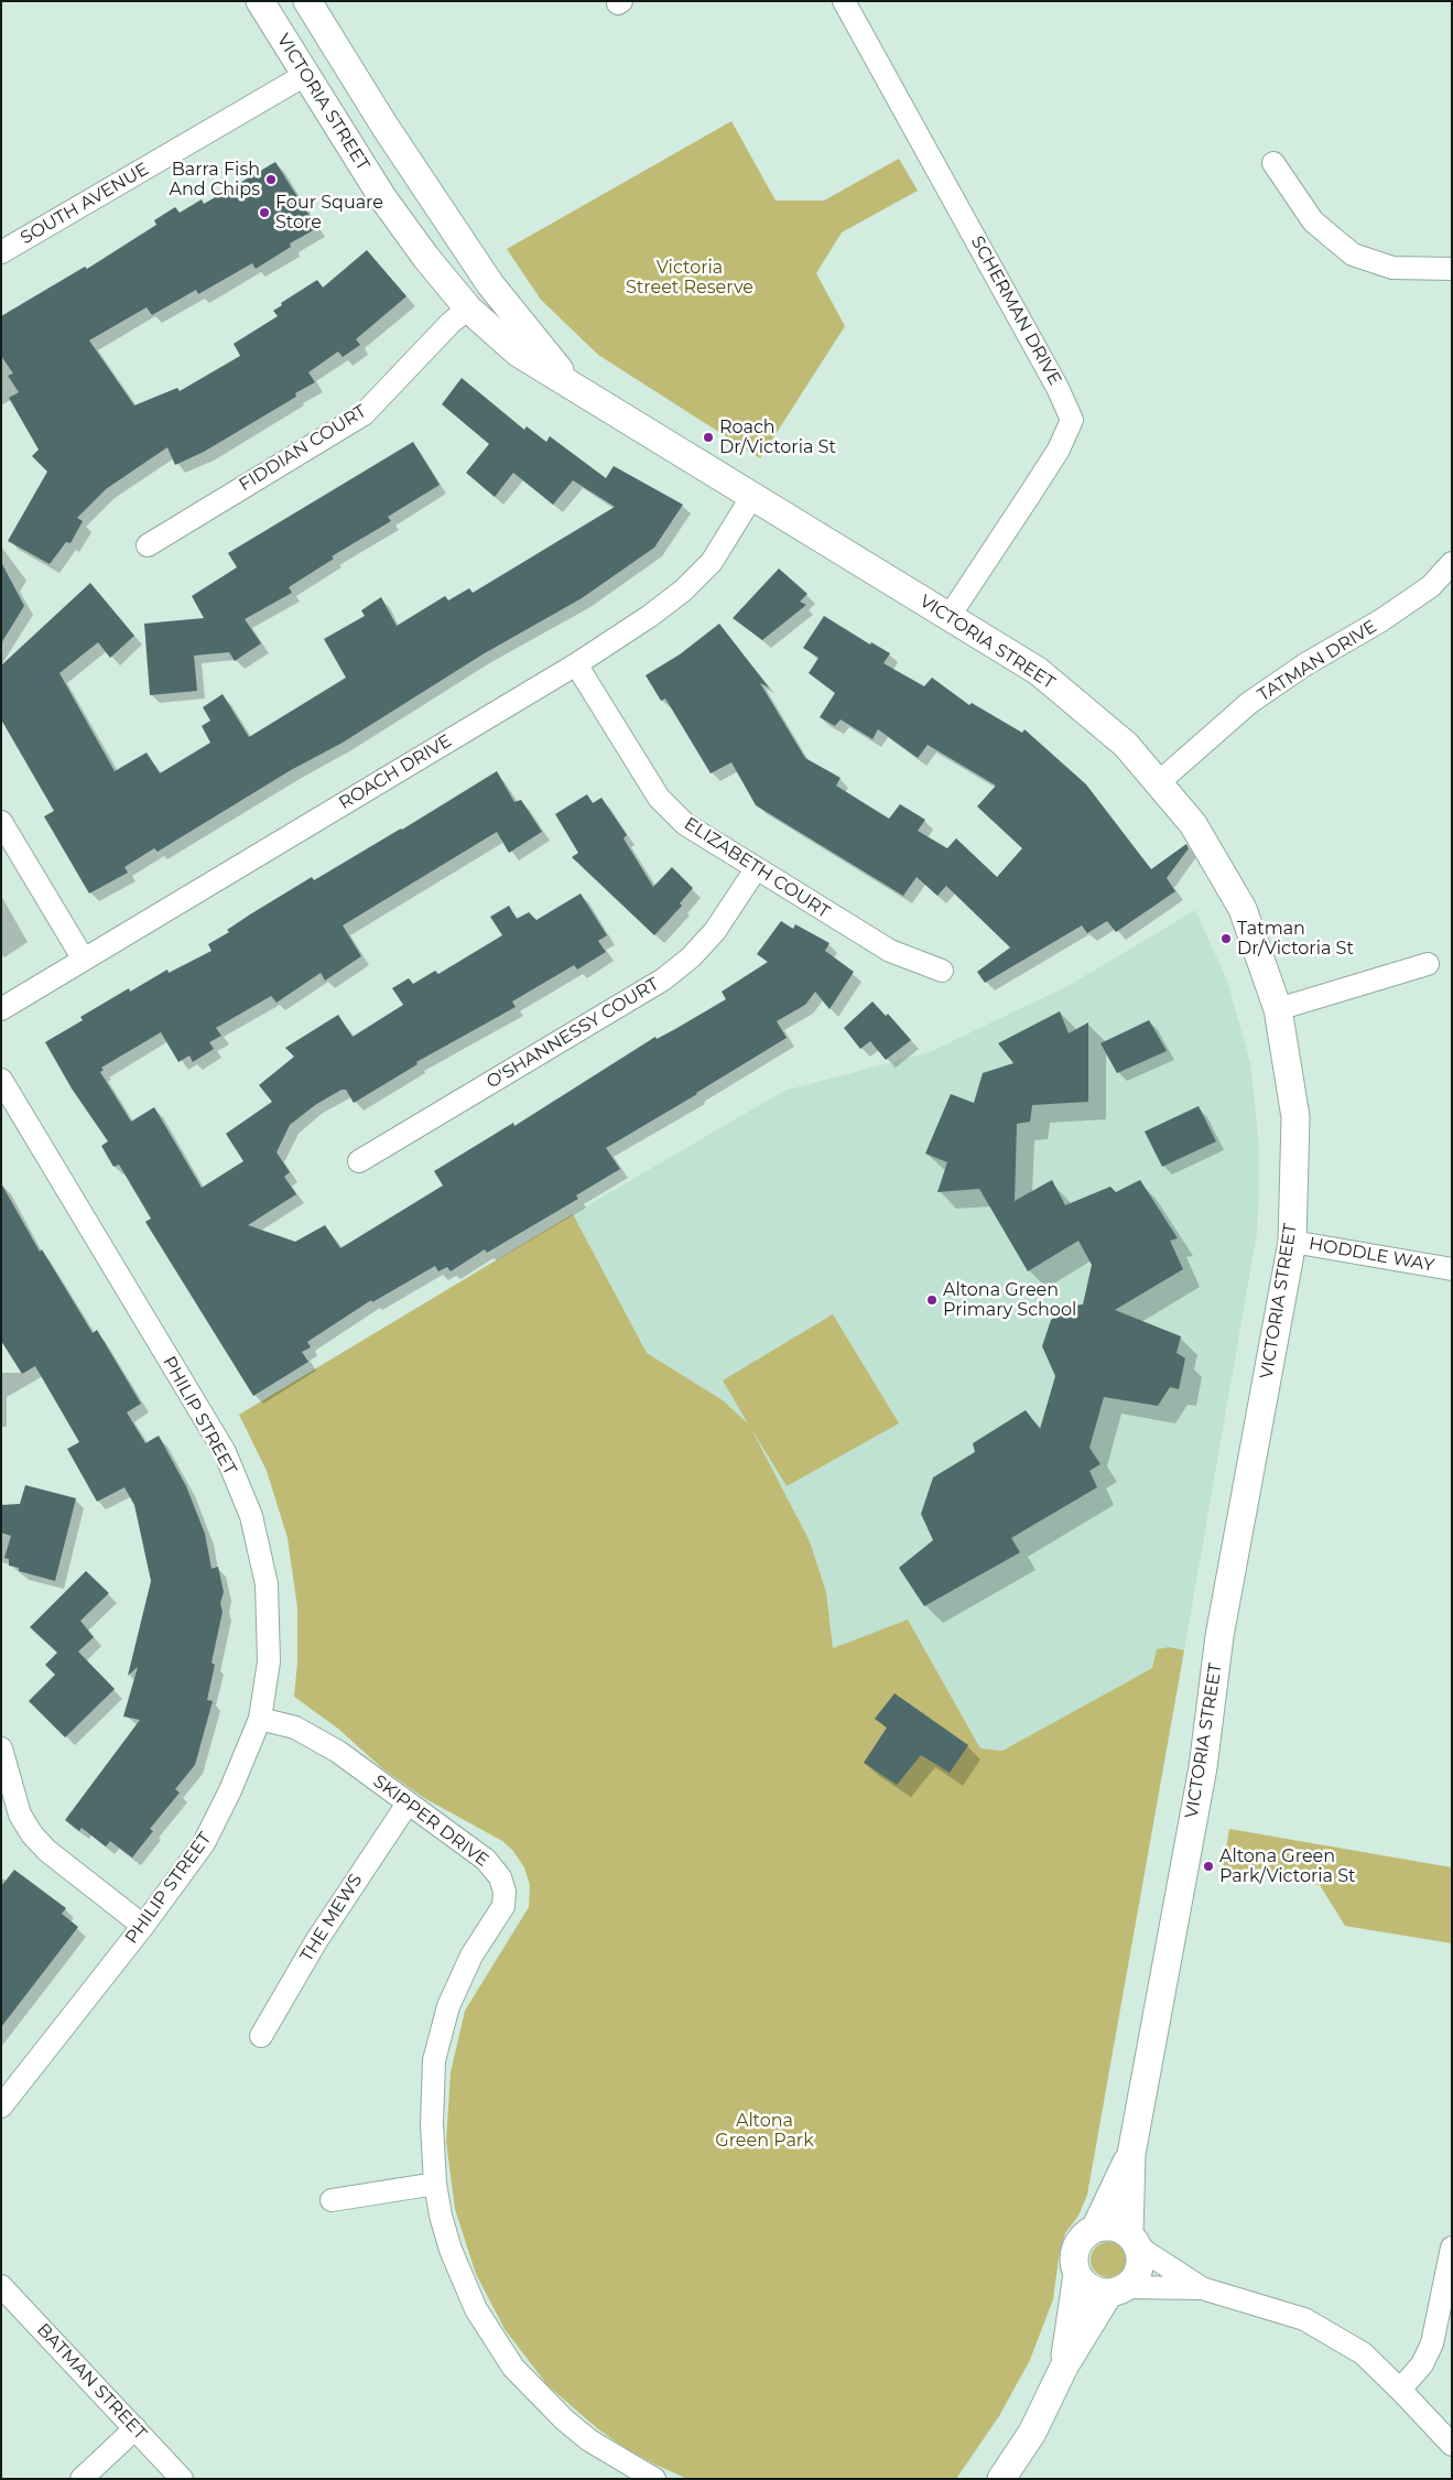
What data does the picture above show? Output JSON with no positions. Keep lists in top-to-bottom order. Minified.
{"streets":{"street":["VICTORIA STREET","SOUTH AVENUE","SCHERMAN DRIVE","FIDDIAN COURT","TATMAN DRIVE","ROACH DRIVE","ELIZABETH COURT","O'SHANNESSY COURT","HODDLE WAY","PHILIP STREET","SKIPPER DRIVE","THE MEWS","BATMAN STREET"]},"crossings":[["VICTORIA STREET","SOUTH AVENUE"],["VICTORIA STREET","SCHERMAN DRIVE"],["VICTORIA STREET","FIDDIAN COURT"],["VICTORIA STREET","TATMAN DRIVE"],["VICTORIA STREET","ROACH DRIVE"],["VICTORIA STREET","HODDLE WAY"],["ROACH DRIVE","ELIZABETH COURT"],["ELIZABETH COURT","O'SHANNESSY COURT"],["PHILIP STREET","SKIPPER DRIVE"],["SKIPPER DRIVE","THE MEWS"]],"parks":["Victoria Street Reserve","Altona Green Park"],"places":["Barra Fish And Chips","Four Square Store","Roach Dr/Victoria St","Tatman Dr/Victoria St","Altona Green Primary School","Altona Green Park/Victoria St"]}
